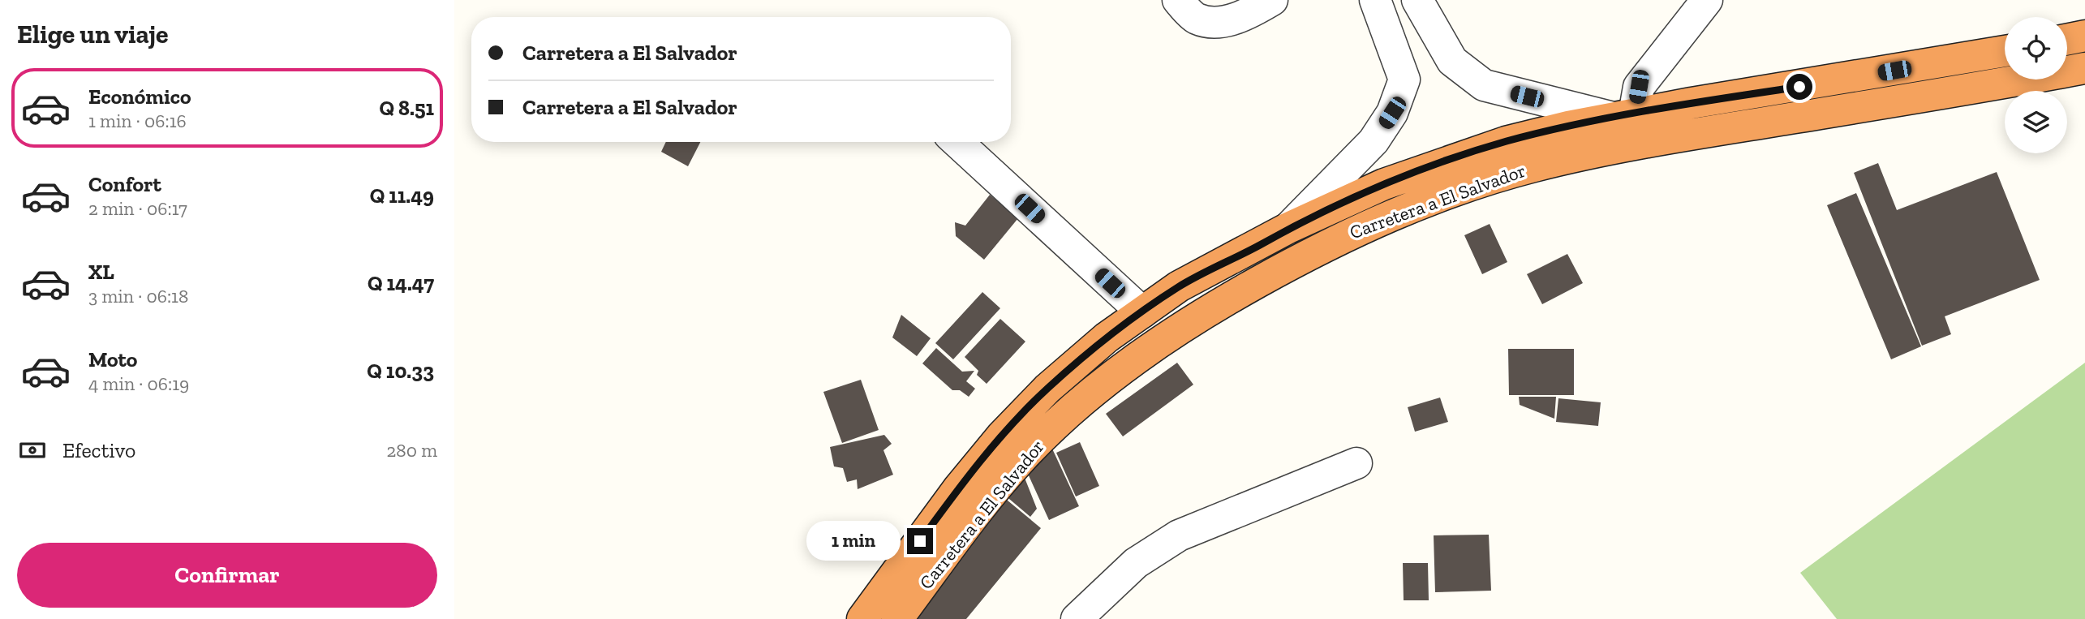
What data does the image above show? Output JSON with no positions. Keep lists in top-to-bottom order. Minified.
{"streets":{"highway":["Carretera a El Salvador"]},"page":{"heading":"Elige un viaje","banner":["Carretera a El Salvador","Carretera a El Salvador"],"list":[{"name":"Económico","note":"1 min · 06:16","value":"Q 8.51"},{"name":"Confort","note":"2 min · 06:17","value":"Q 11.49"},{"name":"XL","note":"3 min · 06:18","value":"Q 14.47"},{"name":"Moto","note":"4 min · 06:19","value":"Q 10.33"}],"pay":["Efectivo","280 m"],"bubble":"1 min","buttons":"Confirmar"}}
